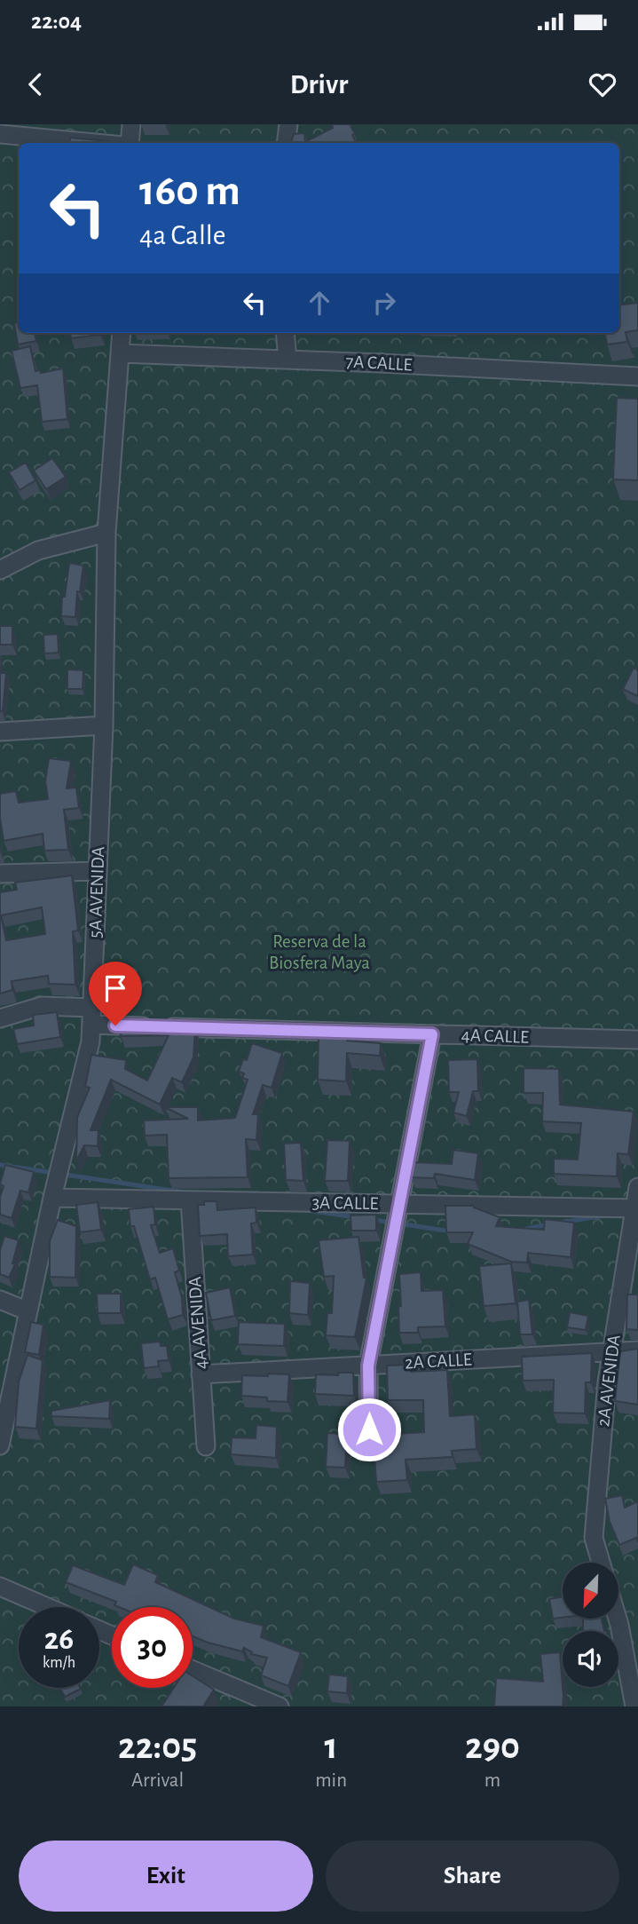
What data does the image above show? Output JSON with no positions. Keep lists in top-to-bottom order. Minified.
{"streets":{"street":["7A CALLE","5A AVENIDA","4A CALLE","3A CALLE","4A AVENIDA","2A CALLE","2A AVENIDA"]},"crossings":[["7A CALLE","5A AVENIDA"],["5A AVENIDA","4A CALLE"],["5A AVENIDA","3A CALLE"],["3A CALLE","4A AVENIDA"],["3A CALLE","2A AVENIDA"],["4A AVENIDA","2A CALLE"],["2A CALLE","2A AVENIDA"]],"parks":["Reserva de la Biosfera Maya"],"north":"bottom left","page":{"status":"22:04","header":"Drivr","turn":["160 m","4a Calle"],"speed":"26 km/h","limit":"30","eta":["22:05","Arrival","1","min","290","m"],"buttons":["Exit","Share"]}}
